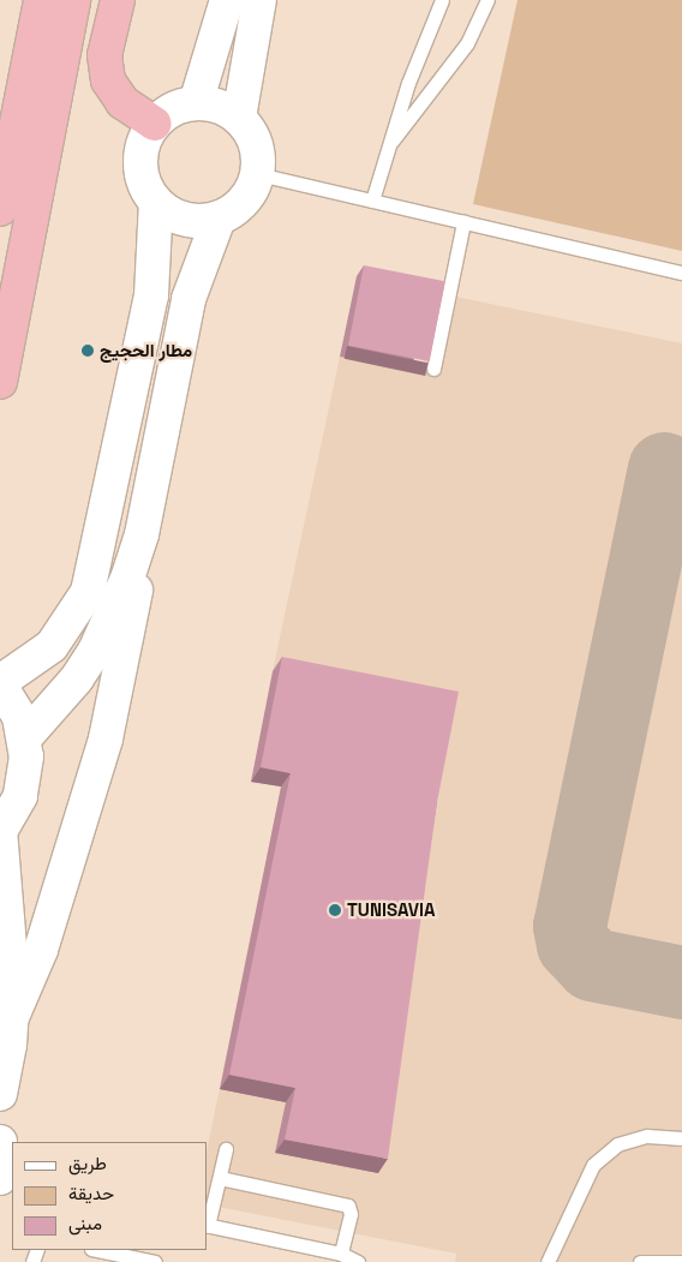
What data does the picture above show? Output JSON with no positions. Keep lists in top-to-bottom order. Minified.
{"places":["مطار الحجيج","TUNISAVIA"],"legend":["طريق","حديقة","مبنى"]}
